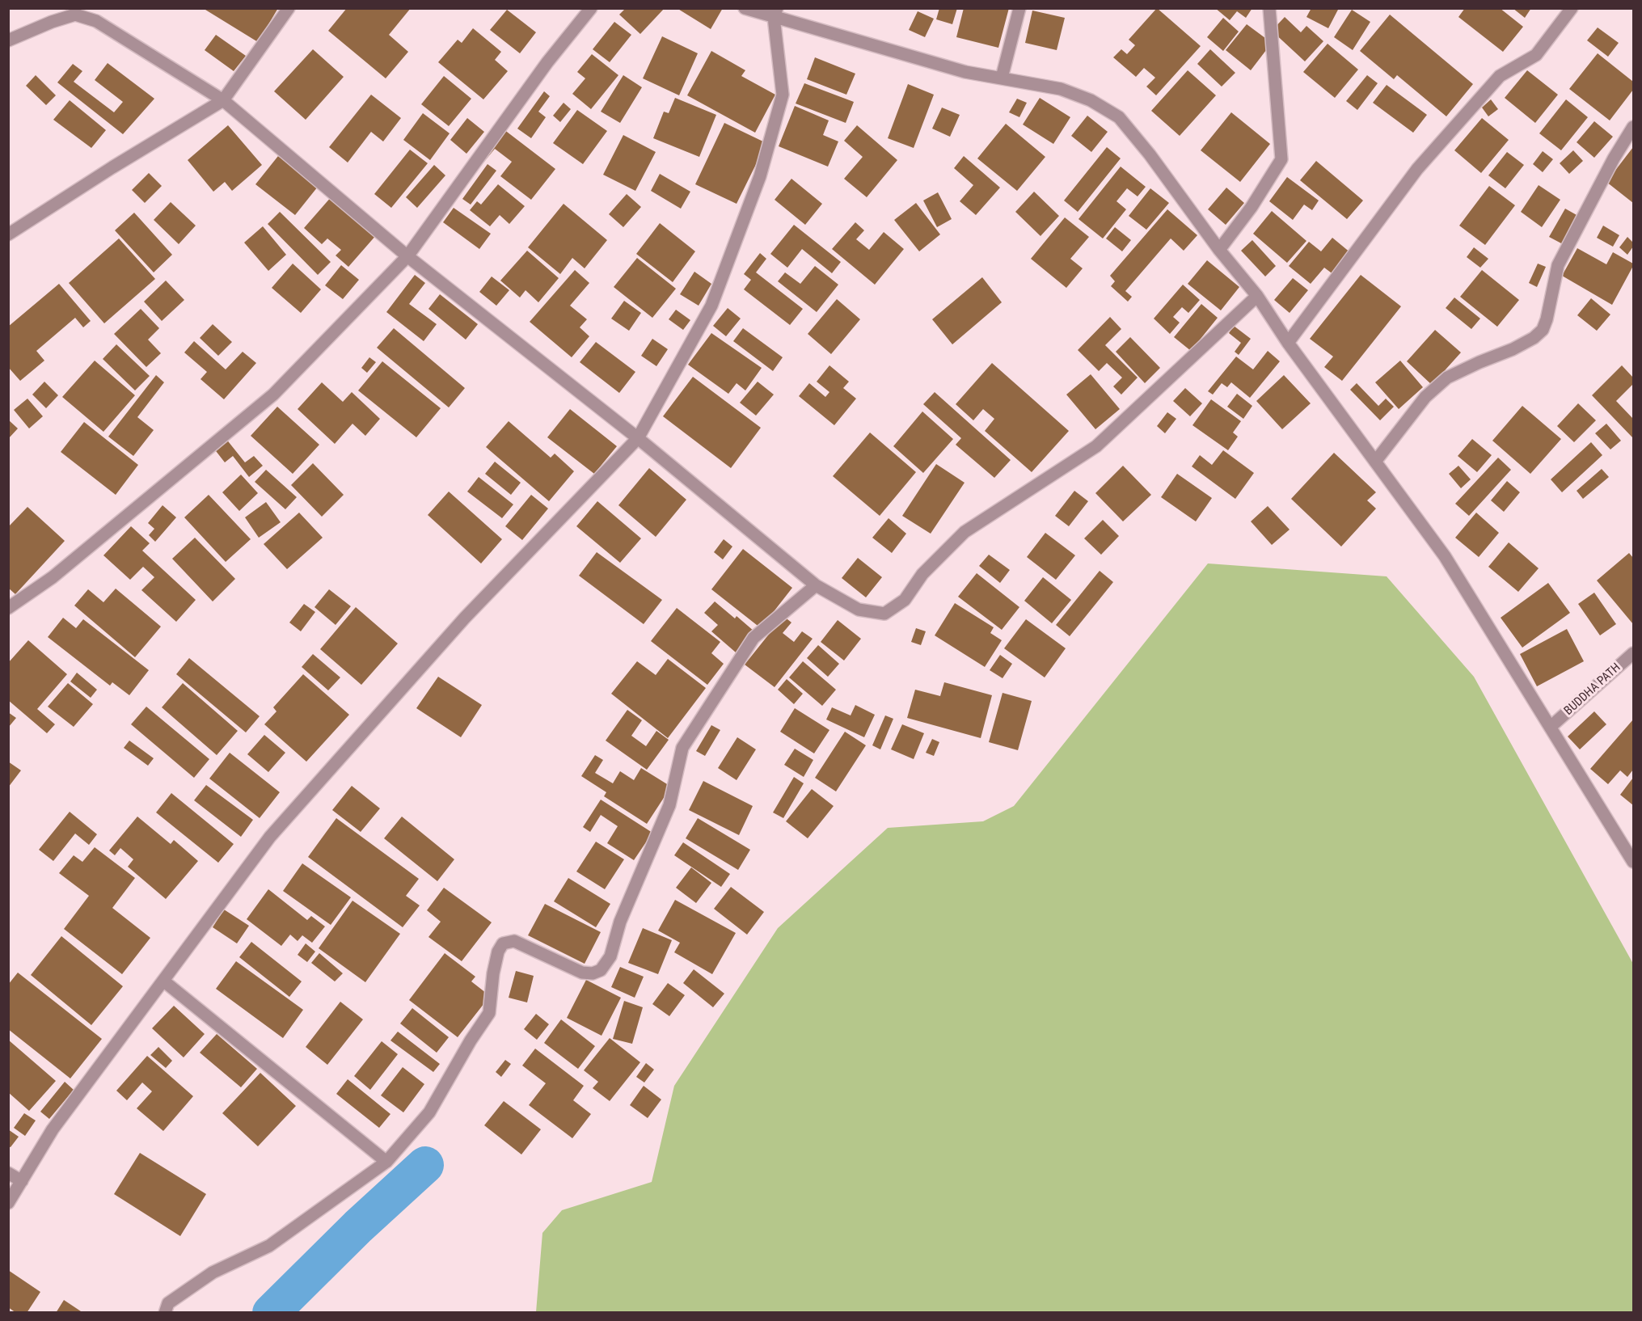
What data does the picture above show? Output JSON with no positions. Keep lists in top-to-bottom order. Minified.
{"streets":{"street":["BUDDHA PATH"]}}
